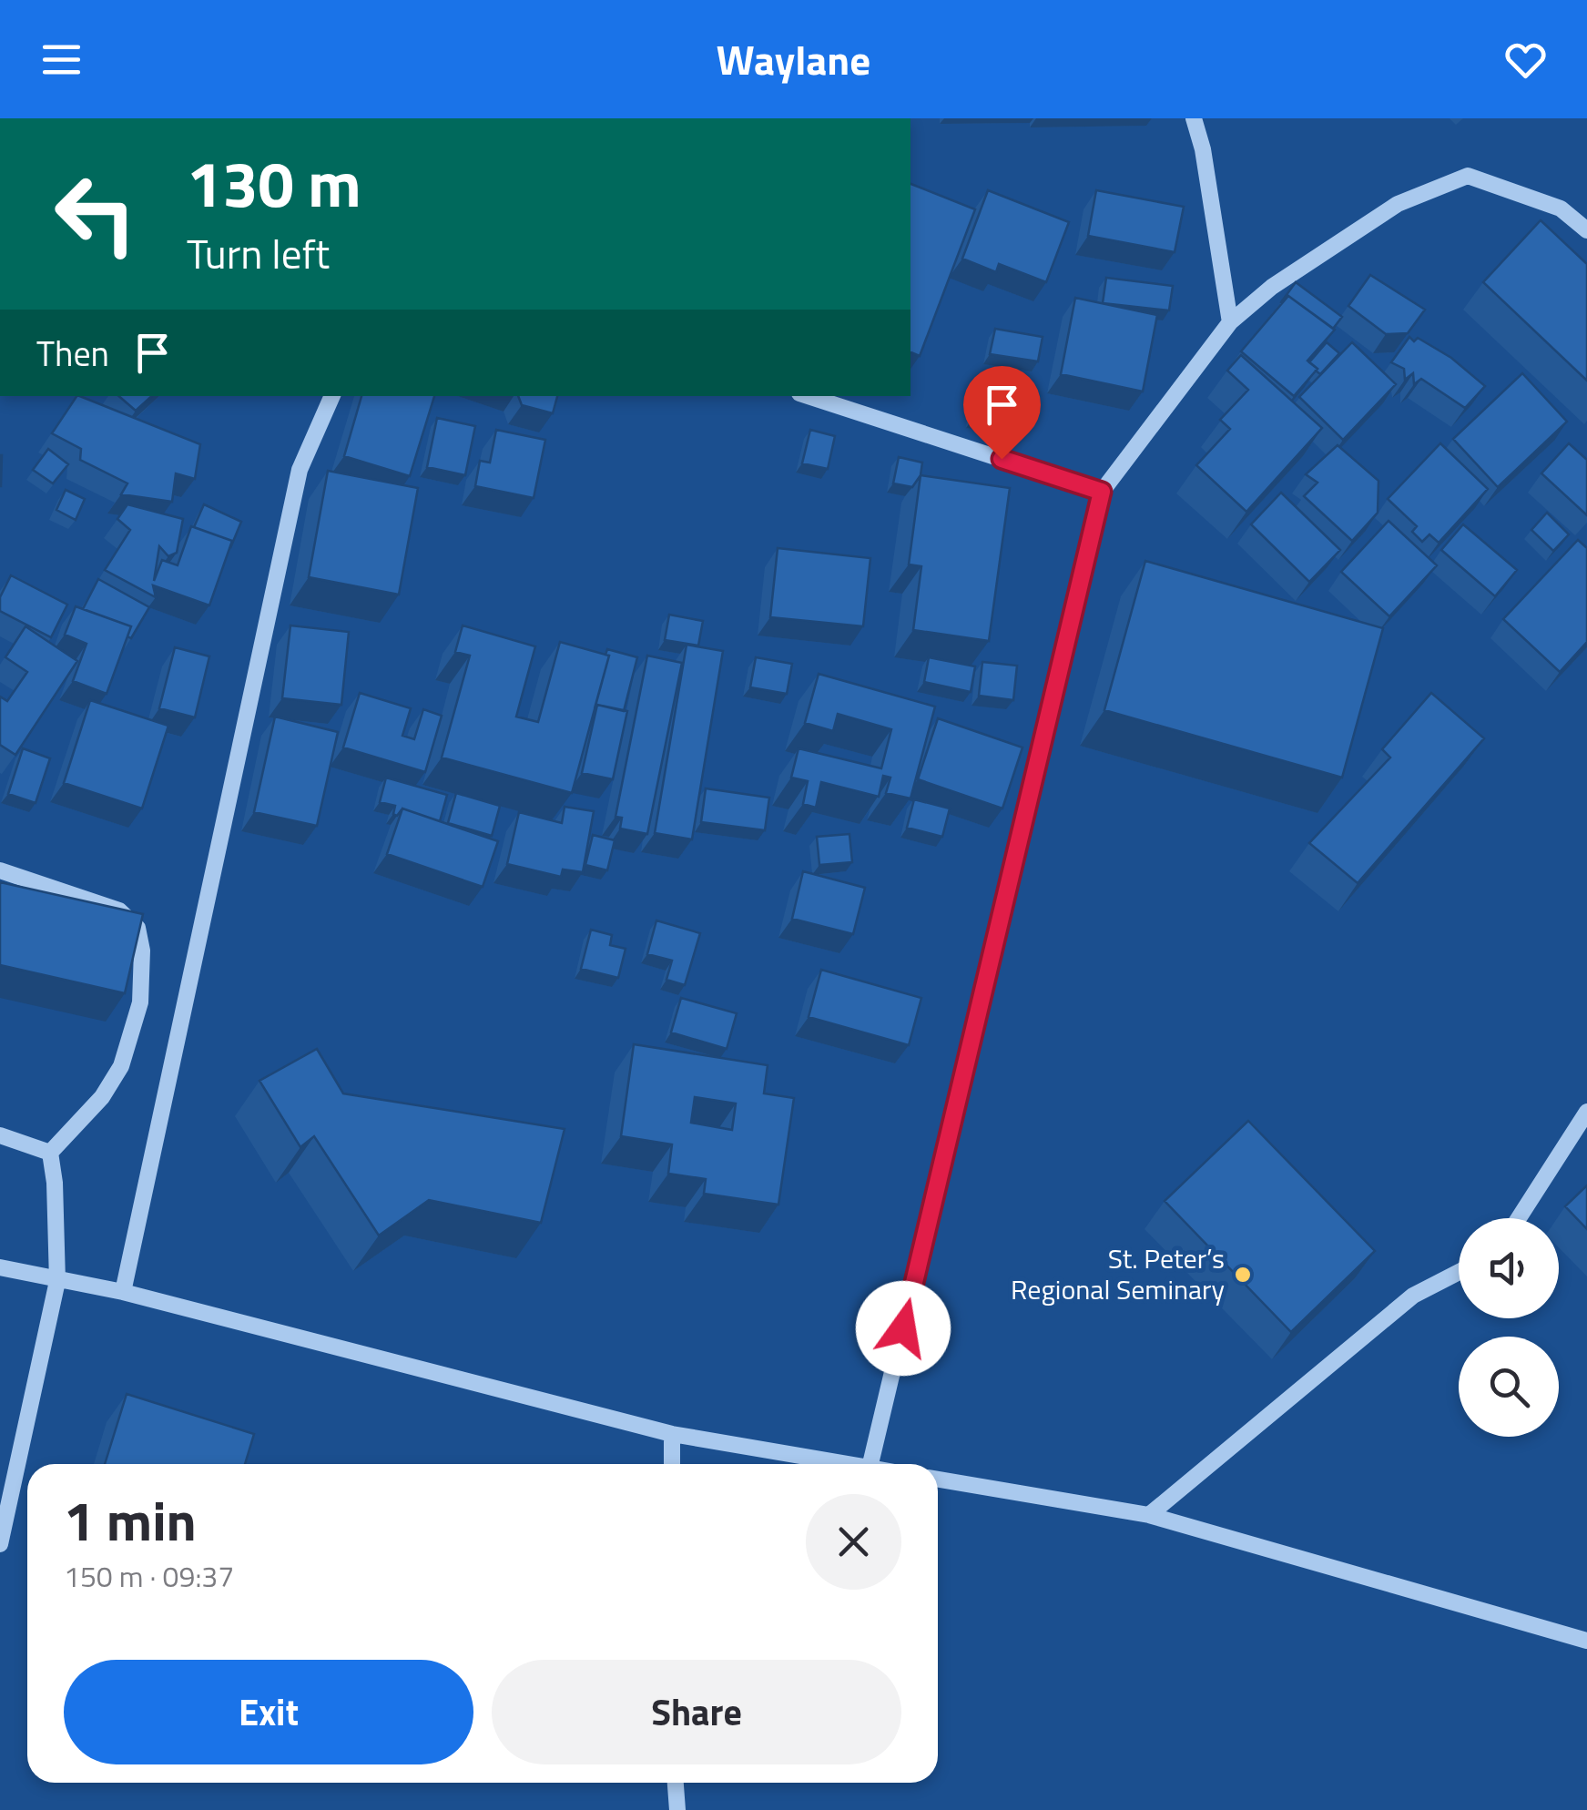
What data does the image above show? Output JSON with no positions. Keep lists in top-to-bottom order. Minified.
{"places":["St. Peter’s Regional Seminary"],"page":{"header":"Waylane","turn":["130 m","Turn left"],"then":"Then","heading":["1 min","150 m · 09:37"],"buttons":["Exit","Share"]}}
